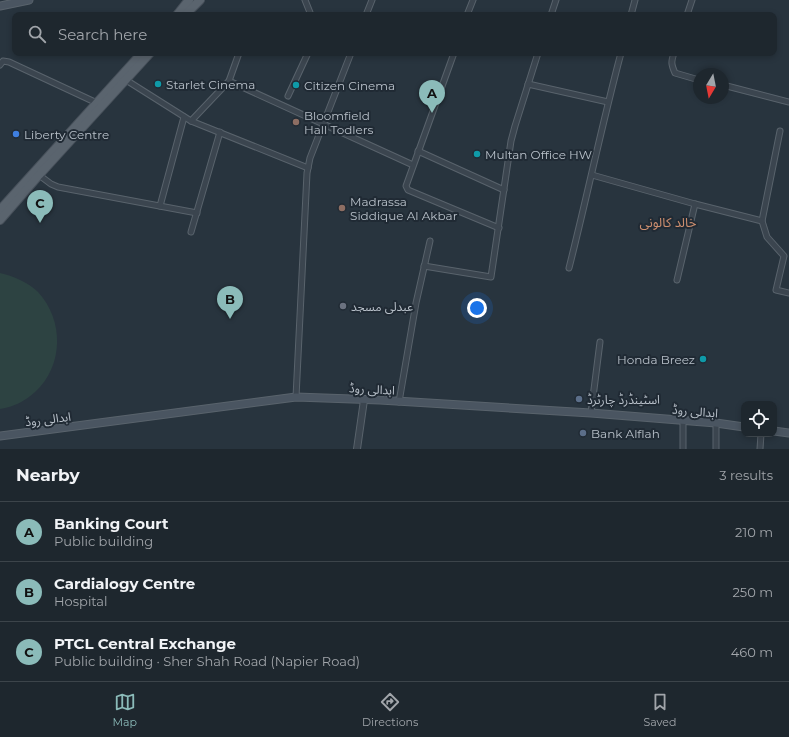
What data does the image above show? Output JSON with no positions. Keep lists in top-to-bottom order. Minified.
{"streets":{"main road":["ابدالی روڈ"]},"districts":["خالد کالونی"],"places":["Starlet Cinema","Citizen Cinema","Bloomfield Hall Todlers","Liberty Centre","Multan Office HW","Madrassa Siddique Al Akbar","عبدلی مسجد","Honda Breez","اسٹینڈرڈ چارٹرڈ","Bank Alflah"],"north":"bottom","page":{"search":"Search here","pins":["A","C","B"],"heading":["Nearby","3 results"],"list":[{"mark":"A","name":"Banking Court","note":"Public building","value":"210 m"},{"mark":"B","name":"Cardialogy Centre","note":"Hospital","value":"250 m"},{"mark":"C","name":"PTCL Central Exchange","note":"Public building · Sher Shah Road (Napier Road)","value":"460 m"}],"nav":["Map","Directions","Saved"]}}
